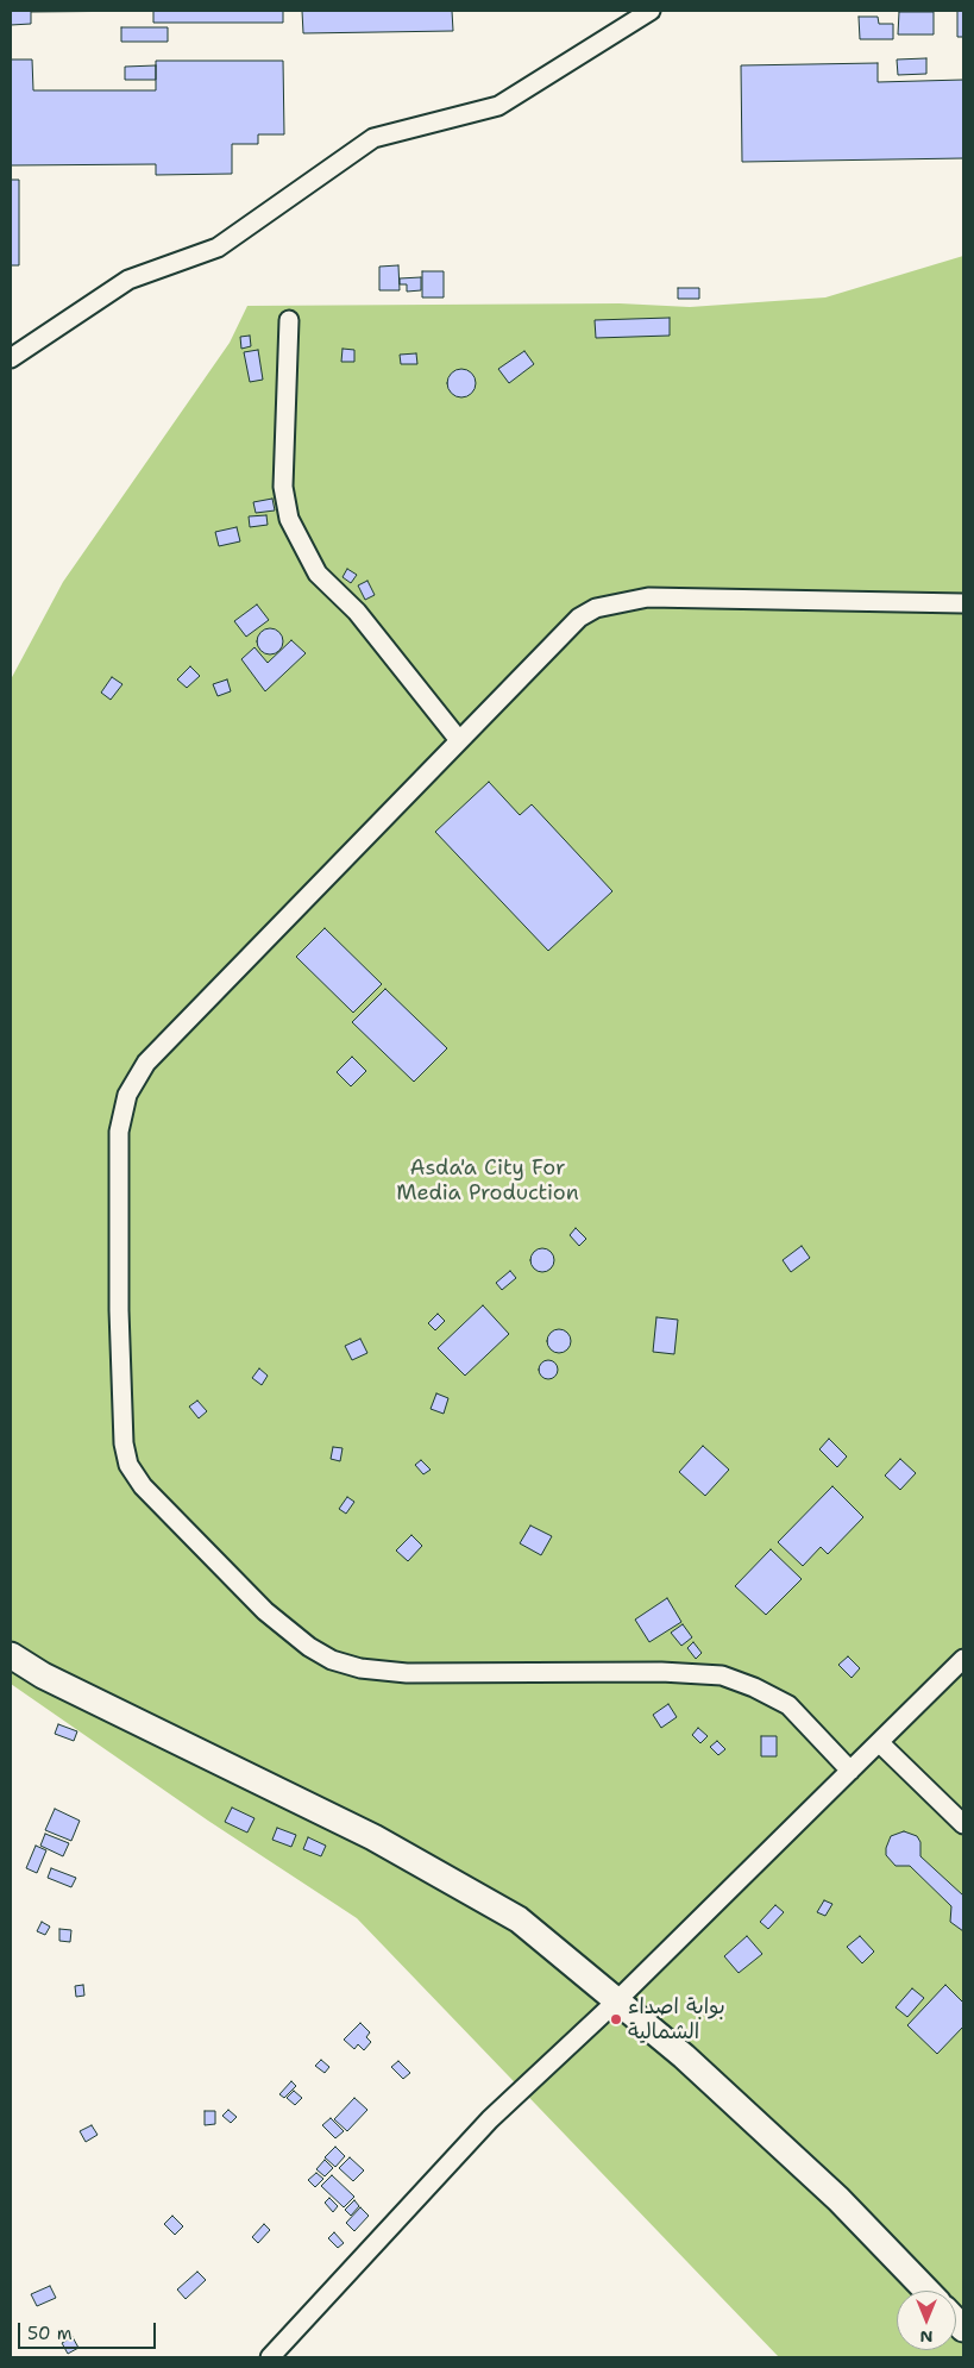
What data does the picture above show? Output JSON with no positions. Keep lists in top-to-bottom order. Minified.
{"parks":["Asda'a City For Media Production"],"places":["بوابة اصداء الشمالية"],"scale_bar":"50 m","north":"bottom"}
